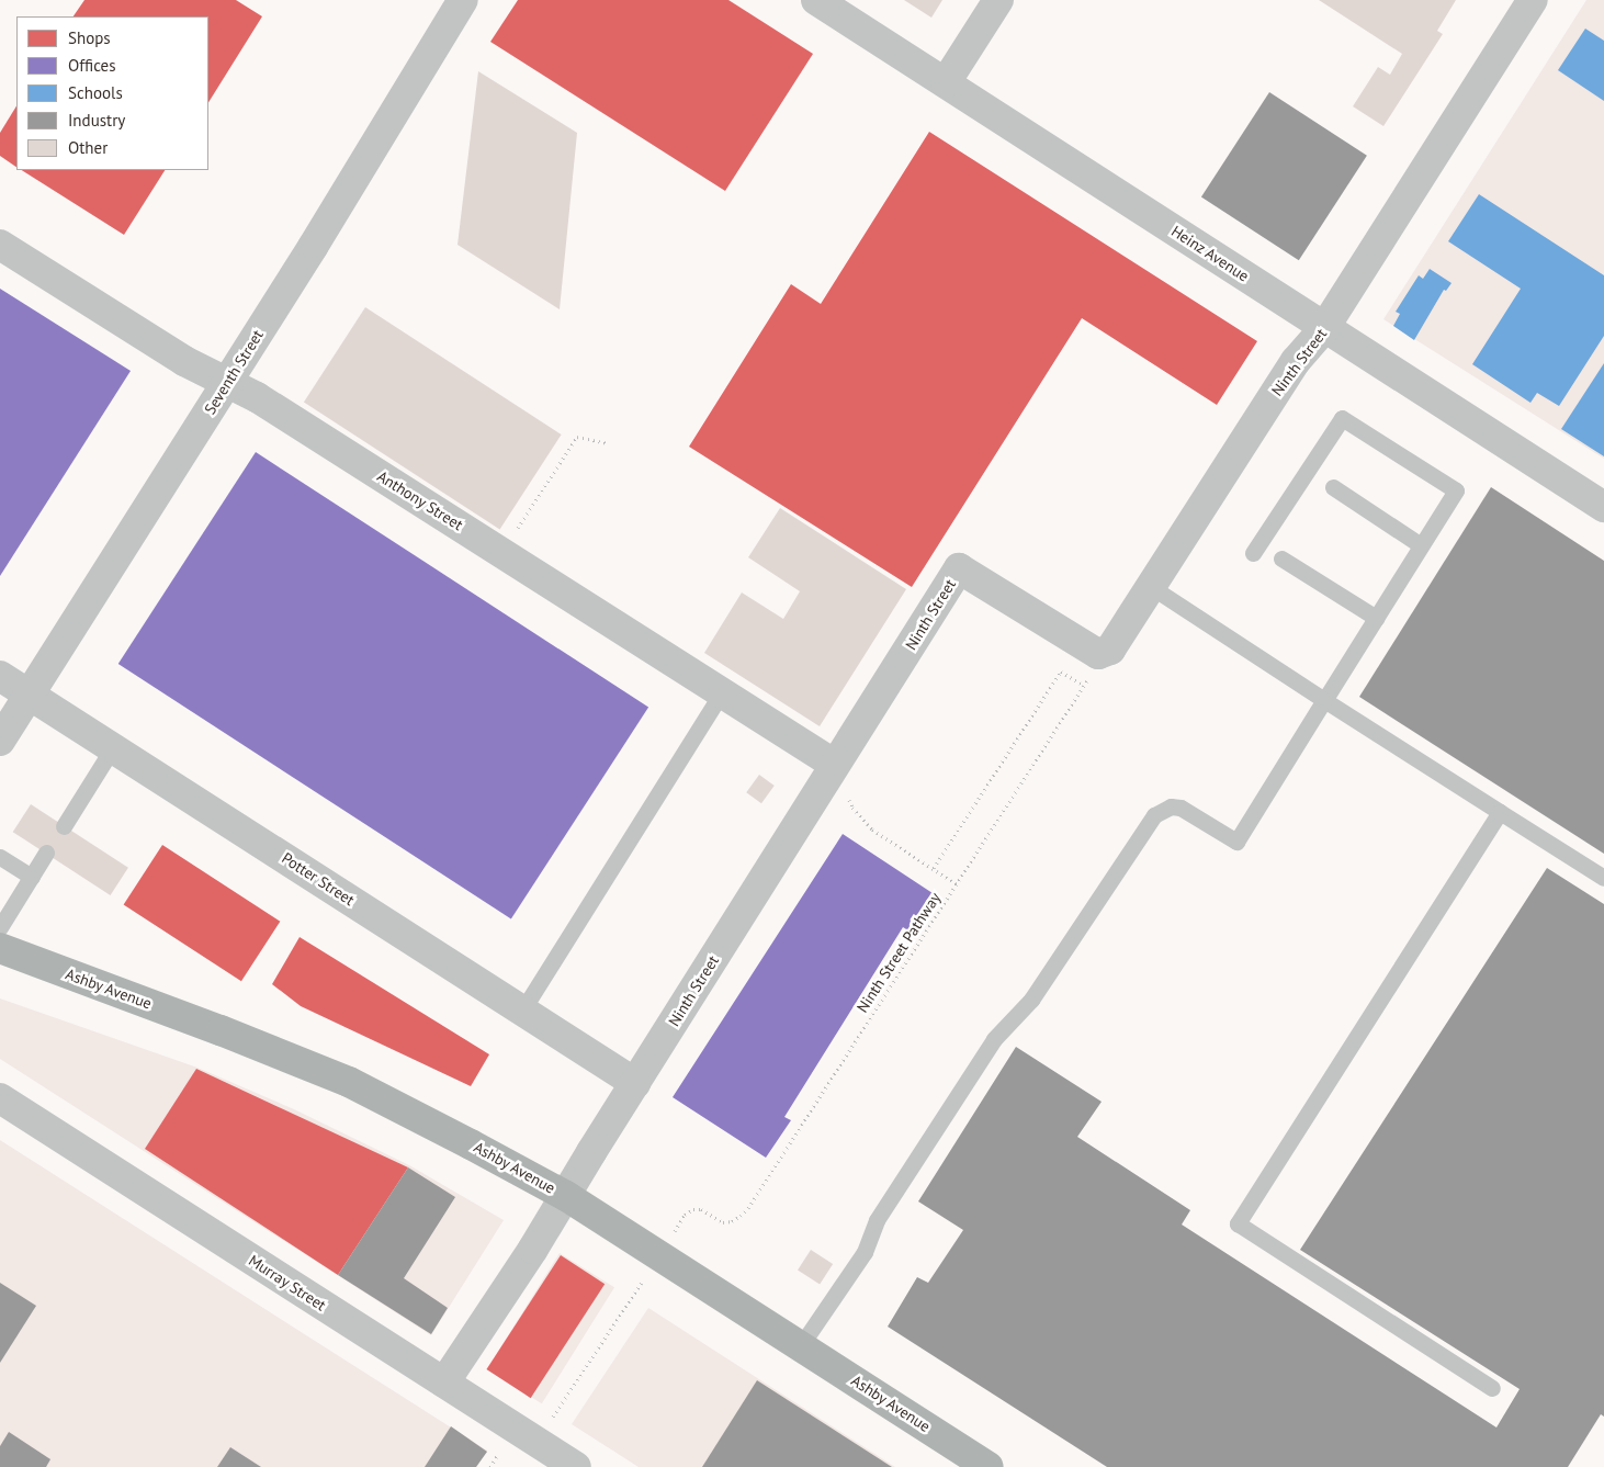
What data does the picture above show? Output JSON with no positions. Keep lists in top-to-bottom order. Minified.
{"streets":{"main road":["Ashby Avenue"],"street":["Heinz Avenue","Ninth Street","Seventh Street","Anthony Street","Potter Street","Murray Street"],"path":["Ninth Street Pathway"]},"crossings":[["Heinz Avenue","Ninth Street"],["Ninth Street","Anthony Street"],["Ninth Street","Potter Street"],["Ninth Street","Ninth Street Pathway"],["Ninth Street","Ashby Avenue"],["Ninth Street","Murray Street"],["Seventh Street","Anthony Street"],["Seventh Street","Potter Street"]],"legend":["Shops","Offices","Schools","Industry","Other"]}
